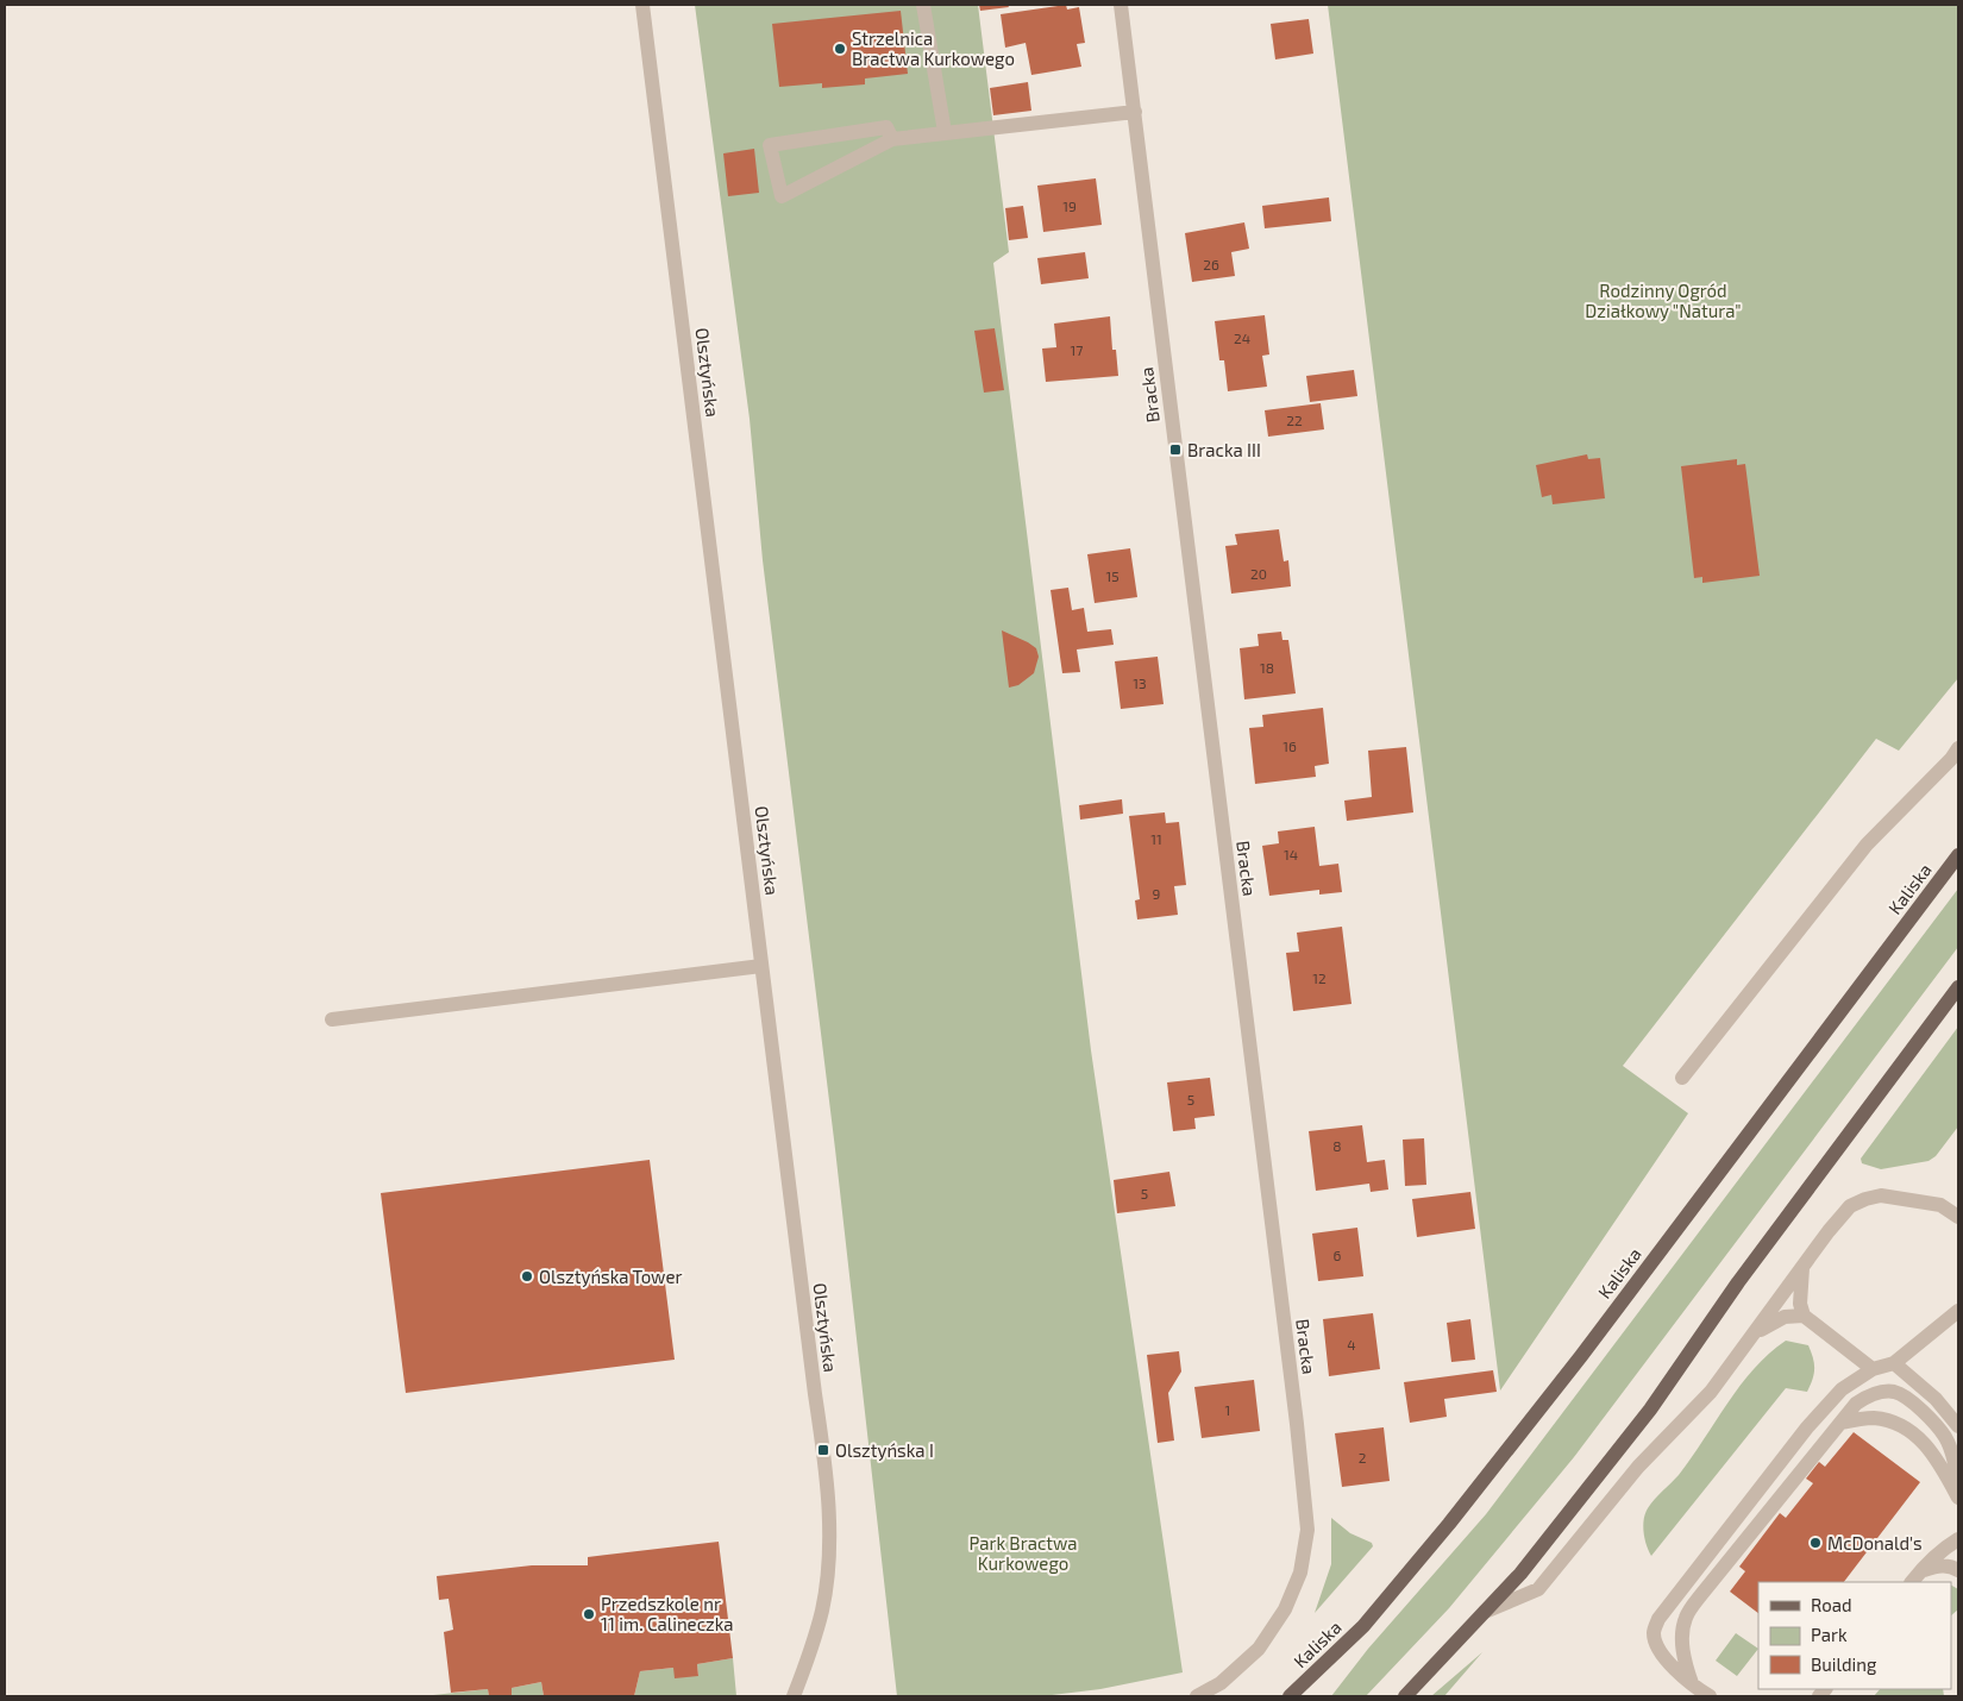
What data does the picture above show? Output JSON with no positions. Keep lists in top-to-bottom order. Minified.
{"streets":{"main road":["Kaliska"],"street":["Olsztyńska","Bracka"]},"parks":["Rodzinny Ogród Działkowy \"Natura\"","Park Bractwa Kurkowego"],"places":{"other":["Strzelnica Bractwa Kurkowego","Olsztyńska Tower","McDonald's","Przedszkole nr 11 im. Calineczka"],"transit":["Bracka III","Olsztyńska I"]},"house_numbers":["19","26","24","17","22","20","15","18","13","16","11","14","9","12","5","8","5","6","4","1","2"],"legend":["Road","Park","Building"]}
